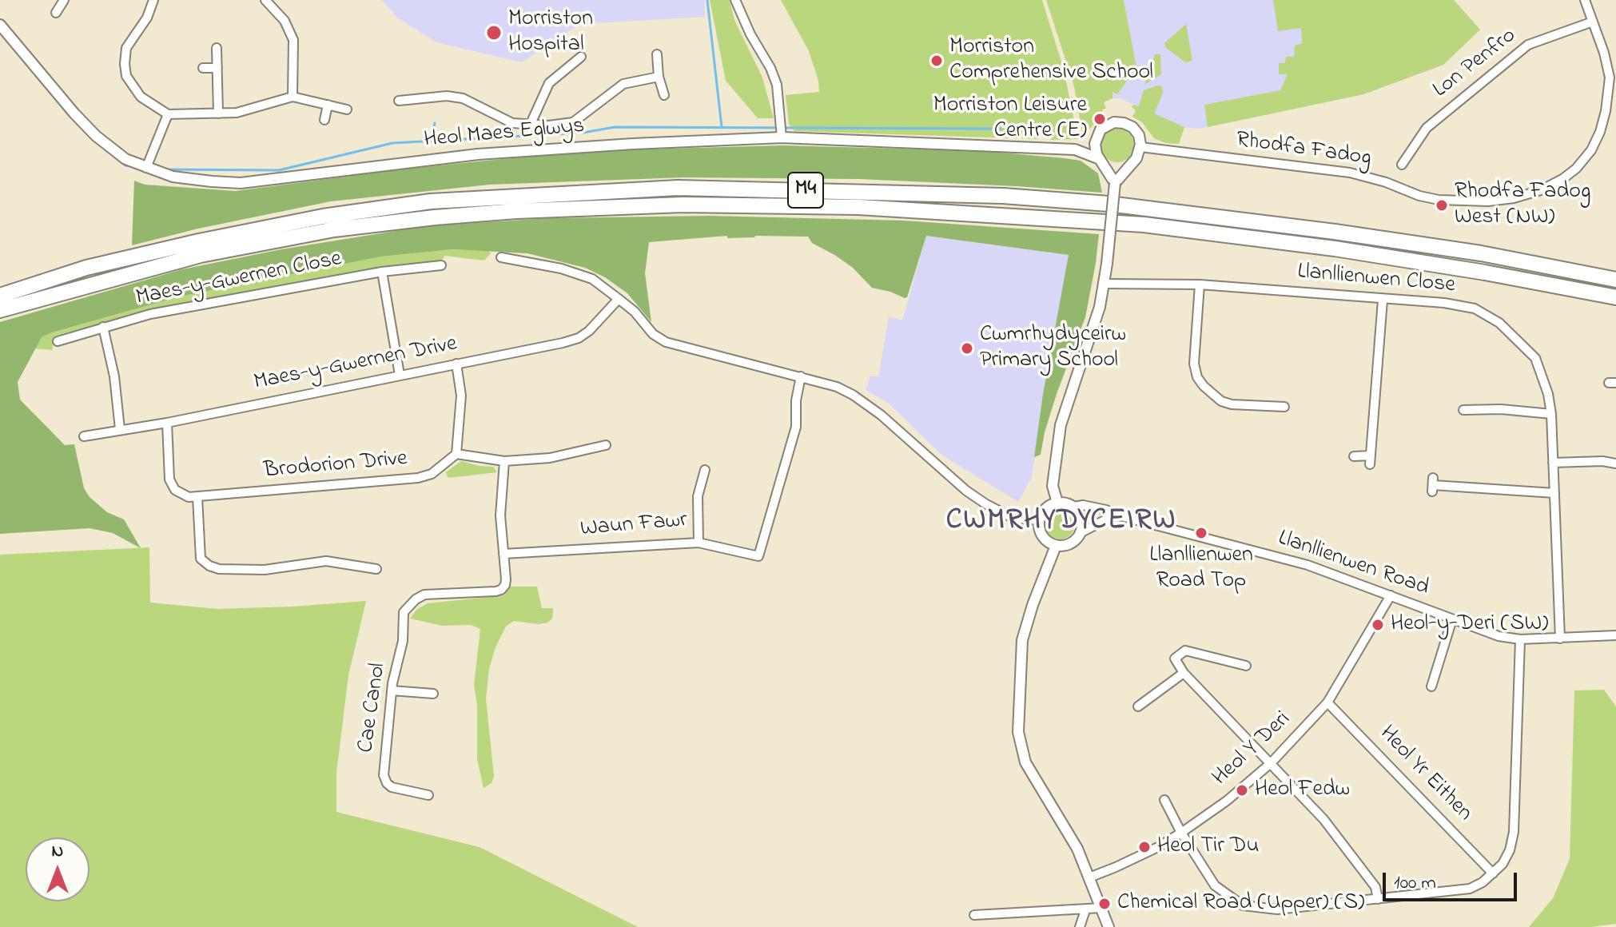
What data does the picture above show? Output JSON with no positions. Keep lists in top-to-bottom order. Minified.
{"streets":{"highway":["M4"],"street":["Lon Penfro","Heol Maes Eglwys","Rhodfa Fadog","Maes-y-Gwernen Close","Llanllienwen Close","Maes-y-Gwernen Drive","Brodorion Drive","Waun Fawr","Llanllienwen Road","Cae Canol","Heol Y Deri","Heol Yr Eithen"]},"crossings":[["Lon Penfro","Rhodfa Fadog"],["Heol Maes Eglwys","Rhodfa Fadog"],["Llanllienwen Close","Llanllienwen Road"],["Waun Fawr","Cae Canol"],["Llanllienwen Road","Heol Y Deri"],["Heol Y Deri","Heol Yr Eithen"]],"districts":["CWMRHYDYCEIRW"],"places":["Morriston Hospital","Morriston Comprehensive School","Morriston Leisure Centre (E)","Rhodfa Fadog West (NW)","Cwmrhydyceirw Primary School","Llanllienwen Road Top","Heol-y-Deri (SW)","Heol Fedw","Heol Tir Du","Chemical Road (Upper) (S)"],"scale_bar":"100 m","north":"top"}
